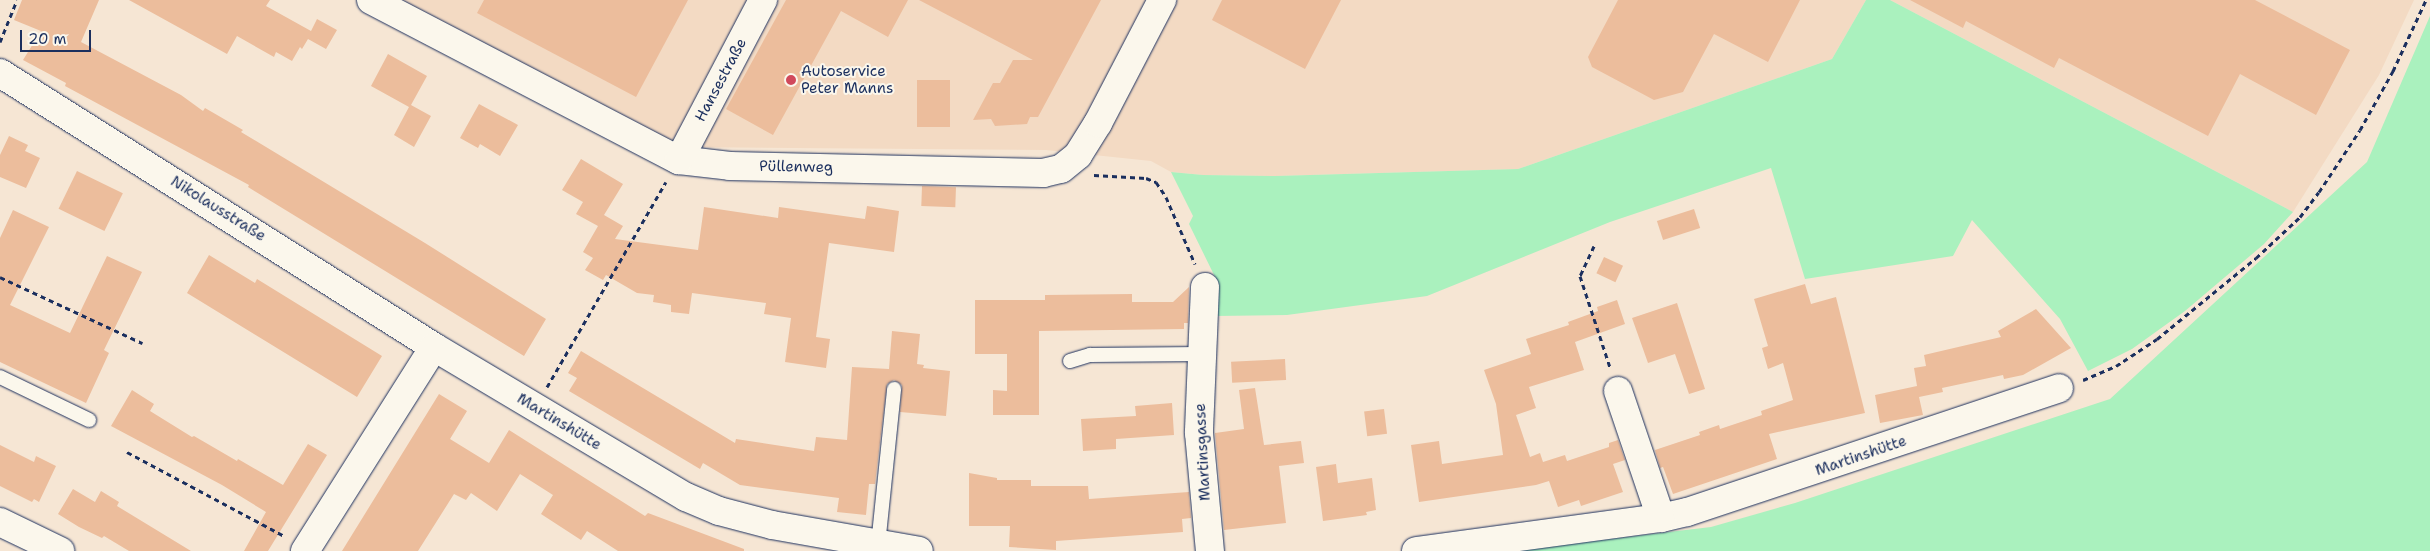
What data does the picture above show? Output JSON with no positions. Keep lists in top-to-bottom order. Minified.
{"streets":{"street":["Hansestraße","Püllenweg","Nikolausstraße","Martinshütte","Martinsgasse"]},"crossings":[["Hansestraße","Püllenweg"],["Nikolausstraße","Martinshütte"]],"places":["Autoservice Peter Manns"],"scale_bar":"20 m"}
